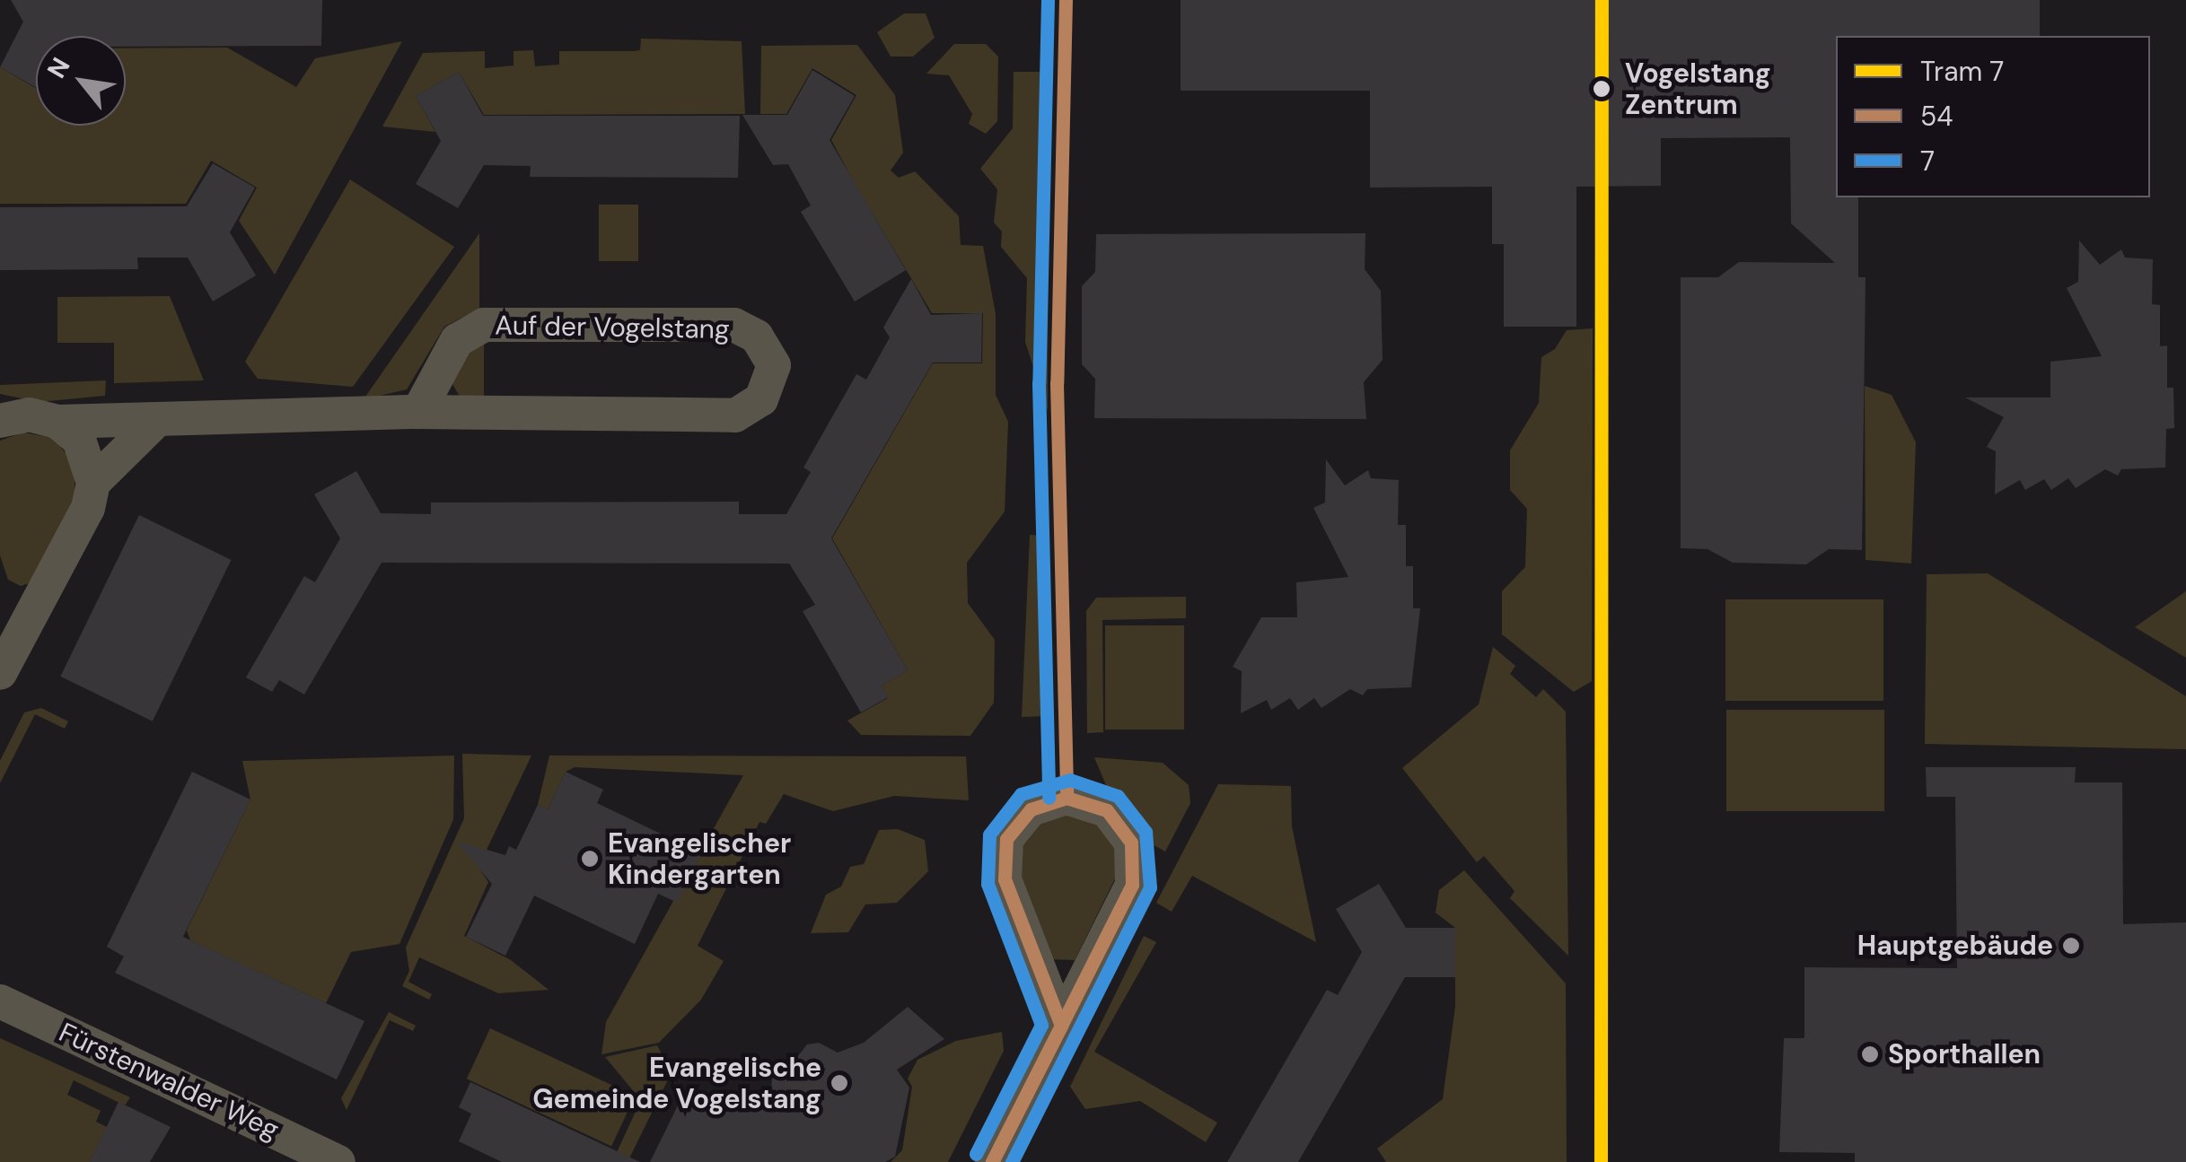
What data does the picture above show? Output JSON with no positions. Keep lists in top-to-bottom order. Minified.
{"streets":{"street":["Auf der Vogelstang","Fürstenwalder Weg"]},"places":["Vogelstang Zentrum","Evangelischer Kindergarten","Hauptgebäude","Sporthallen","Evangelische Gemeinde Vogelstang"],"lines":["tram line 7","transit line 54","transit line 7"],"legend":["Tram 7","54","7"],"north":"top left"}
